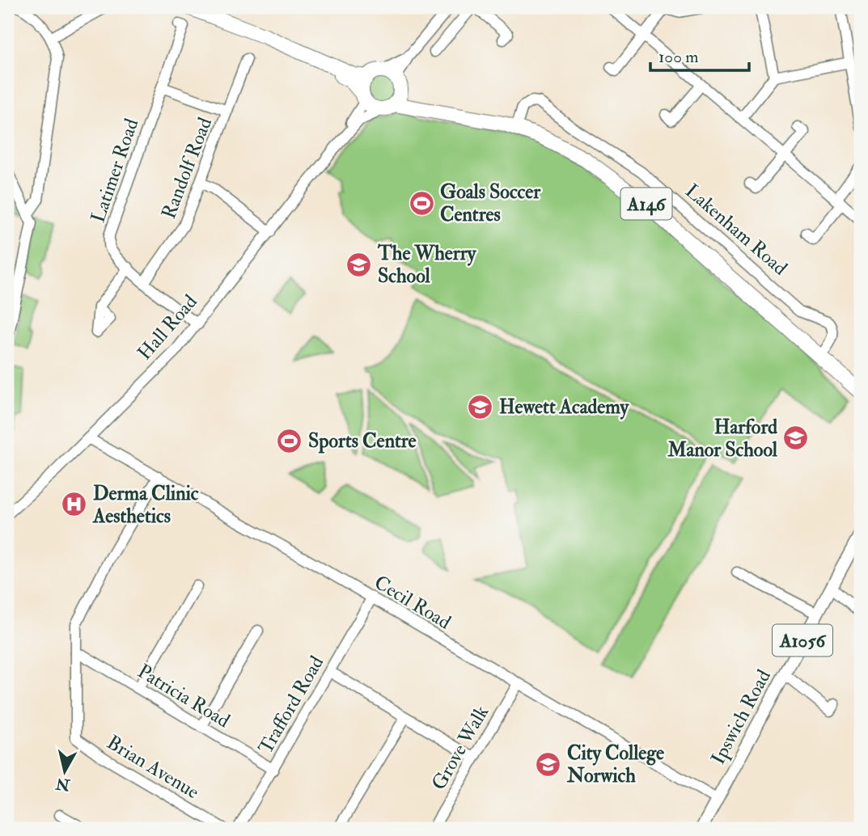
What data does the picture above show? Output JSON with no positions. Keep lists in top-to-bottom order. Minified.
{"streets":{"highway":["A146","Lakenham Road","Hall Road"],"main road":["A1056","Ipswich Road"],"street":["Randolf Road","Latimer Road","Cecil Road","Patricia Road","Trafford Road","Grove Walk","Brian Avenue"]},"crossings":[["Randolf Road","Latimer Road"],["Latimer Road","Hall Road"],["A146","Lakenham Road"],["A146","Hall Road"],["Lakenham Road","Hall Road"],["Hall Road","Cecil Road"],["Cecil Road","Trafford Road"],["Cecil Road","Ipswich Road"],["Cecil Road","Grove Walk"],["Cecil Road","Brian Avenue"],["Patricia Road","Trafford Road"],["Patricia Road","Brian Avenue"]],"places":{"sports":["Goals Soccer Centres","Sports Centre"],"school or university":["The Wherry School","Hewett Academy","Harford Manor School","City College Norwich"],"hospital":["Derma Clinic Aesthetics"]},"scale_bar":"100 m","north":"bottom"}
